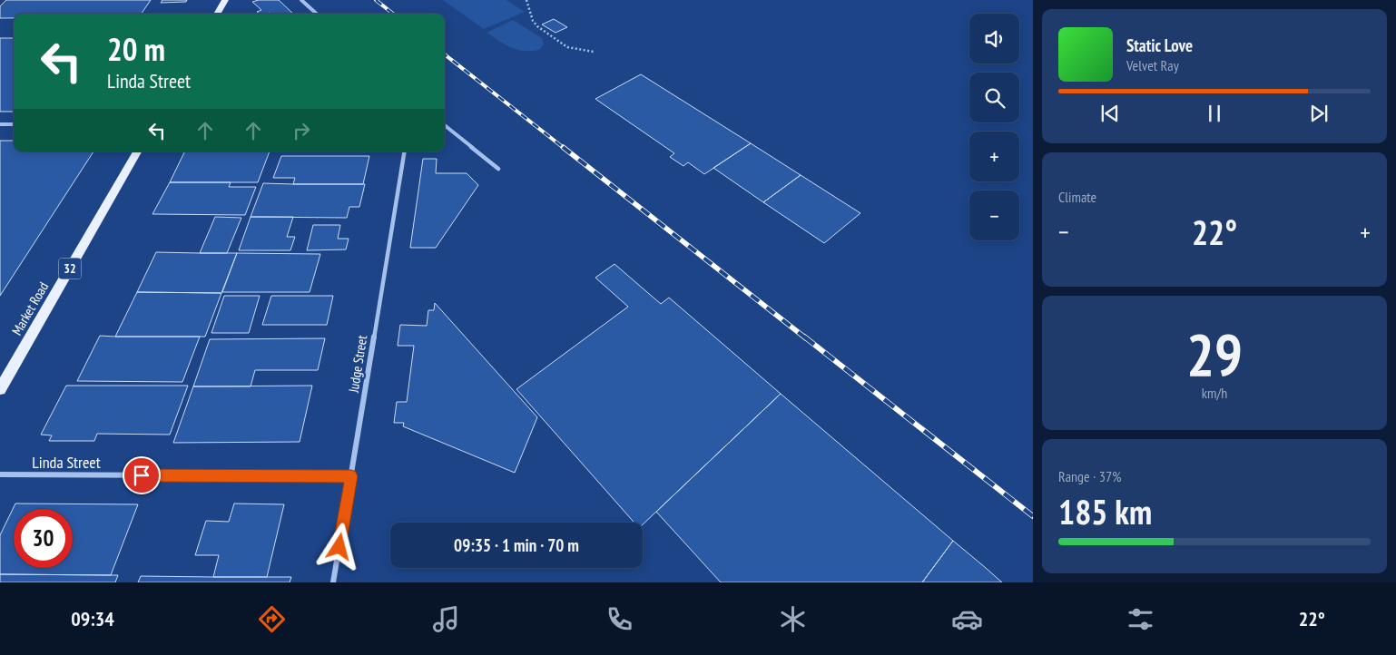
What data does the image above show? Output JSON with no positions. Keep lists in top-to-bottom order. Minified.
{"streets":{"main road":["32","Market Road"],"street":["Judge Street","Linda Street"]},"crossings":[["Judge Street","Linda Street"]],"page":{"map_buttons":["+","−"],"turn":["20 m","Linda Street"],"song":["Static Love","Velvet Ray"],"tile":["Climate",["29","km/h"],["Range · 37%","185 km"]],"heat":["−","22°","+"],"limit":"30","trip":"09:35 · 1 min · 70 m","tabs":["09:34","22°"]}}
